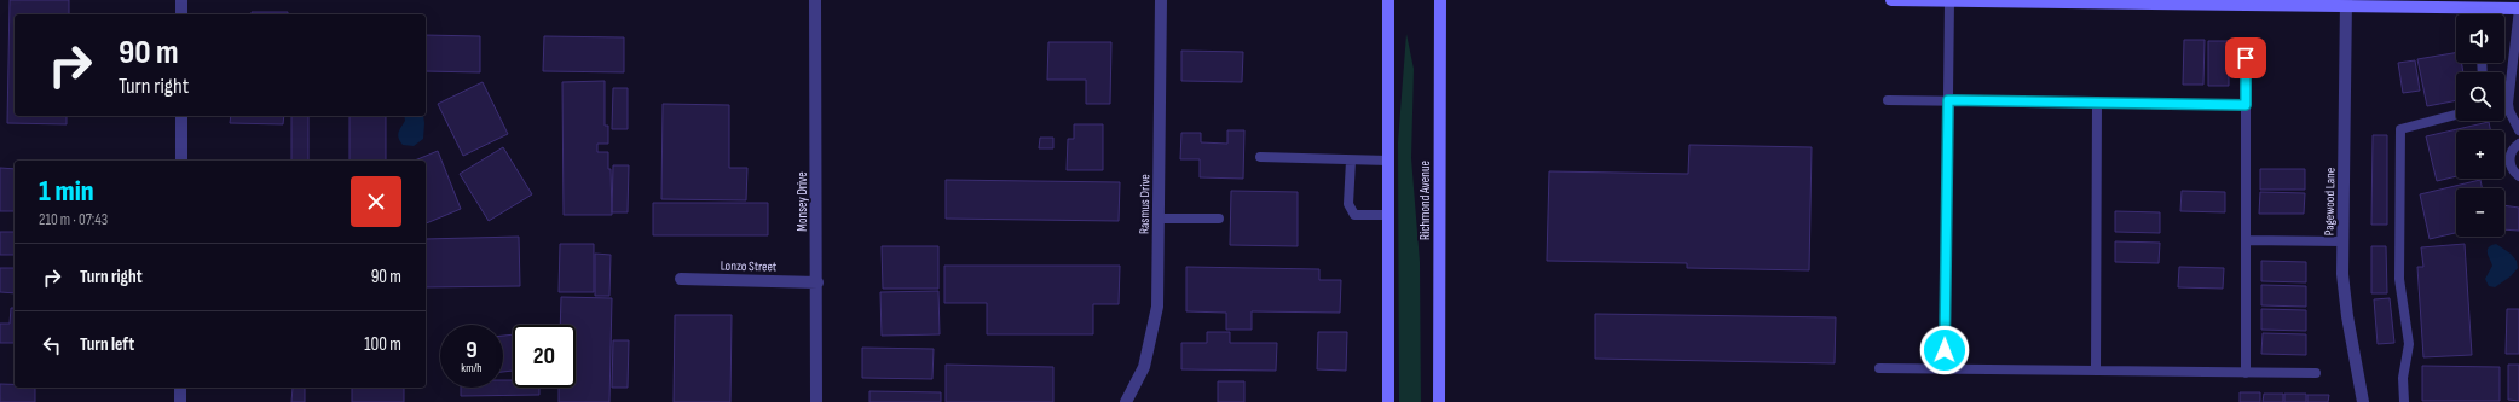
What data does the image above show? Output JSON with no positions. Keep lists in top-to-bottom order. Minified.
{"streets":{"main road":["Richmond Avenue"],"street":["Monsey Drive","Pagewood Lane","Rasmus Drive","Lonzo Street"]},"crossings":[["Monsey Drive","Lonzo Street"]],"page":{"map_buttons":["+","−"],"turn":["90 m","Turn right"],"heading":["1 min","210 m · 07:43"],"list":[{"name":"Turn right","value":"90 m"},{"name":"Turn left","value":"100 m"}],"speed":"9 km/h","limit":"20"}}
